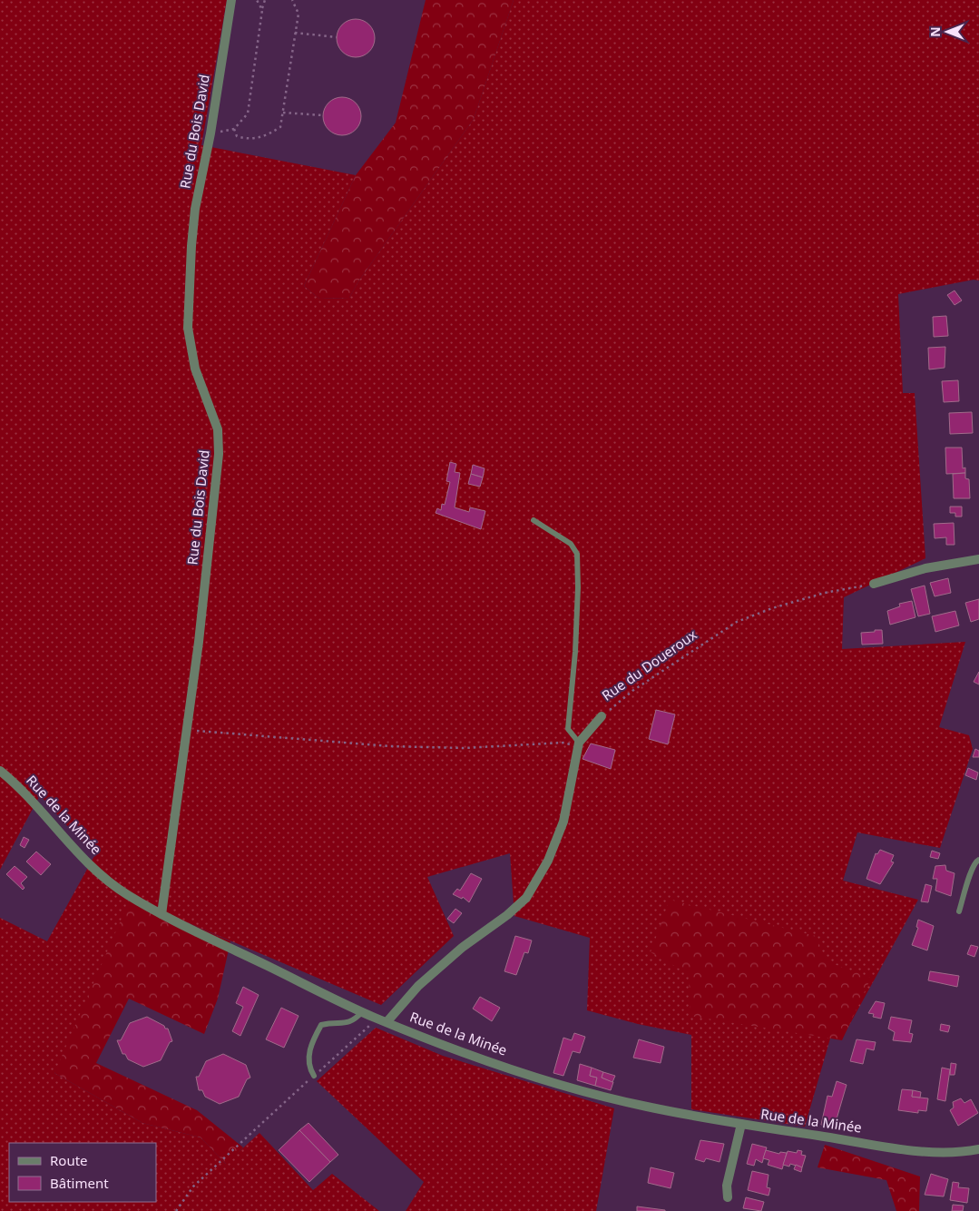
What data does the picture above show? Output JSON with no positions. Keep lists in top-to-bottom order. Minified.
{"streets":{"street":["Rue du Bois David","Rue du Doueroux","Rue de la Minée"]},"crossings":[["Rue du Bois David","Rue de la Minée"]],"legend":["Route","Bâtiment"],"north":"left"}
